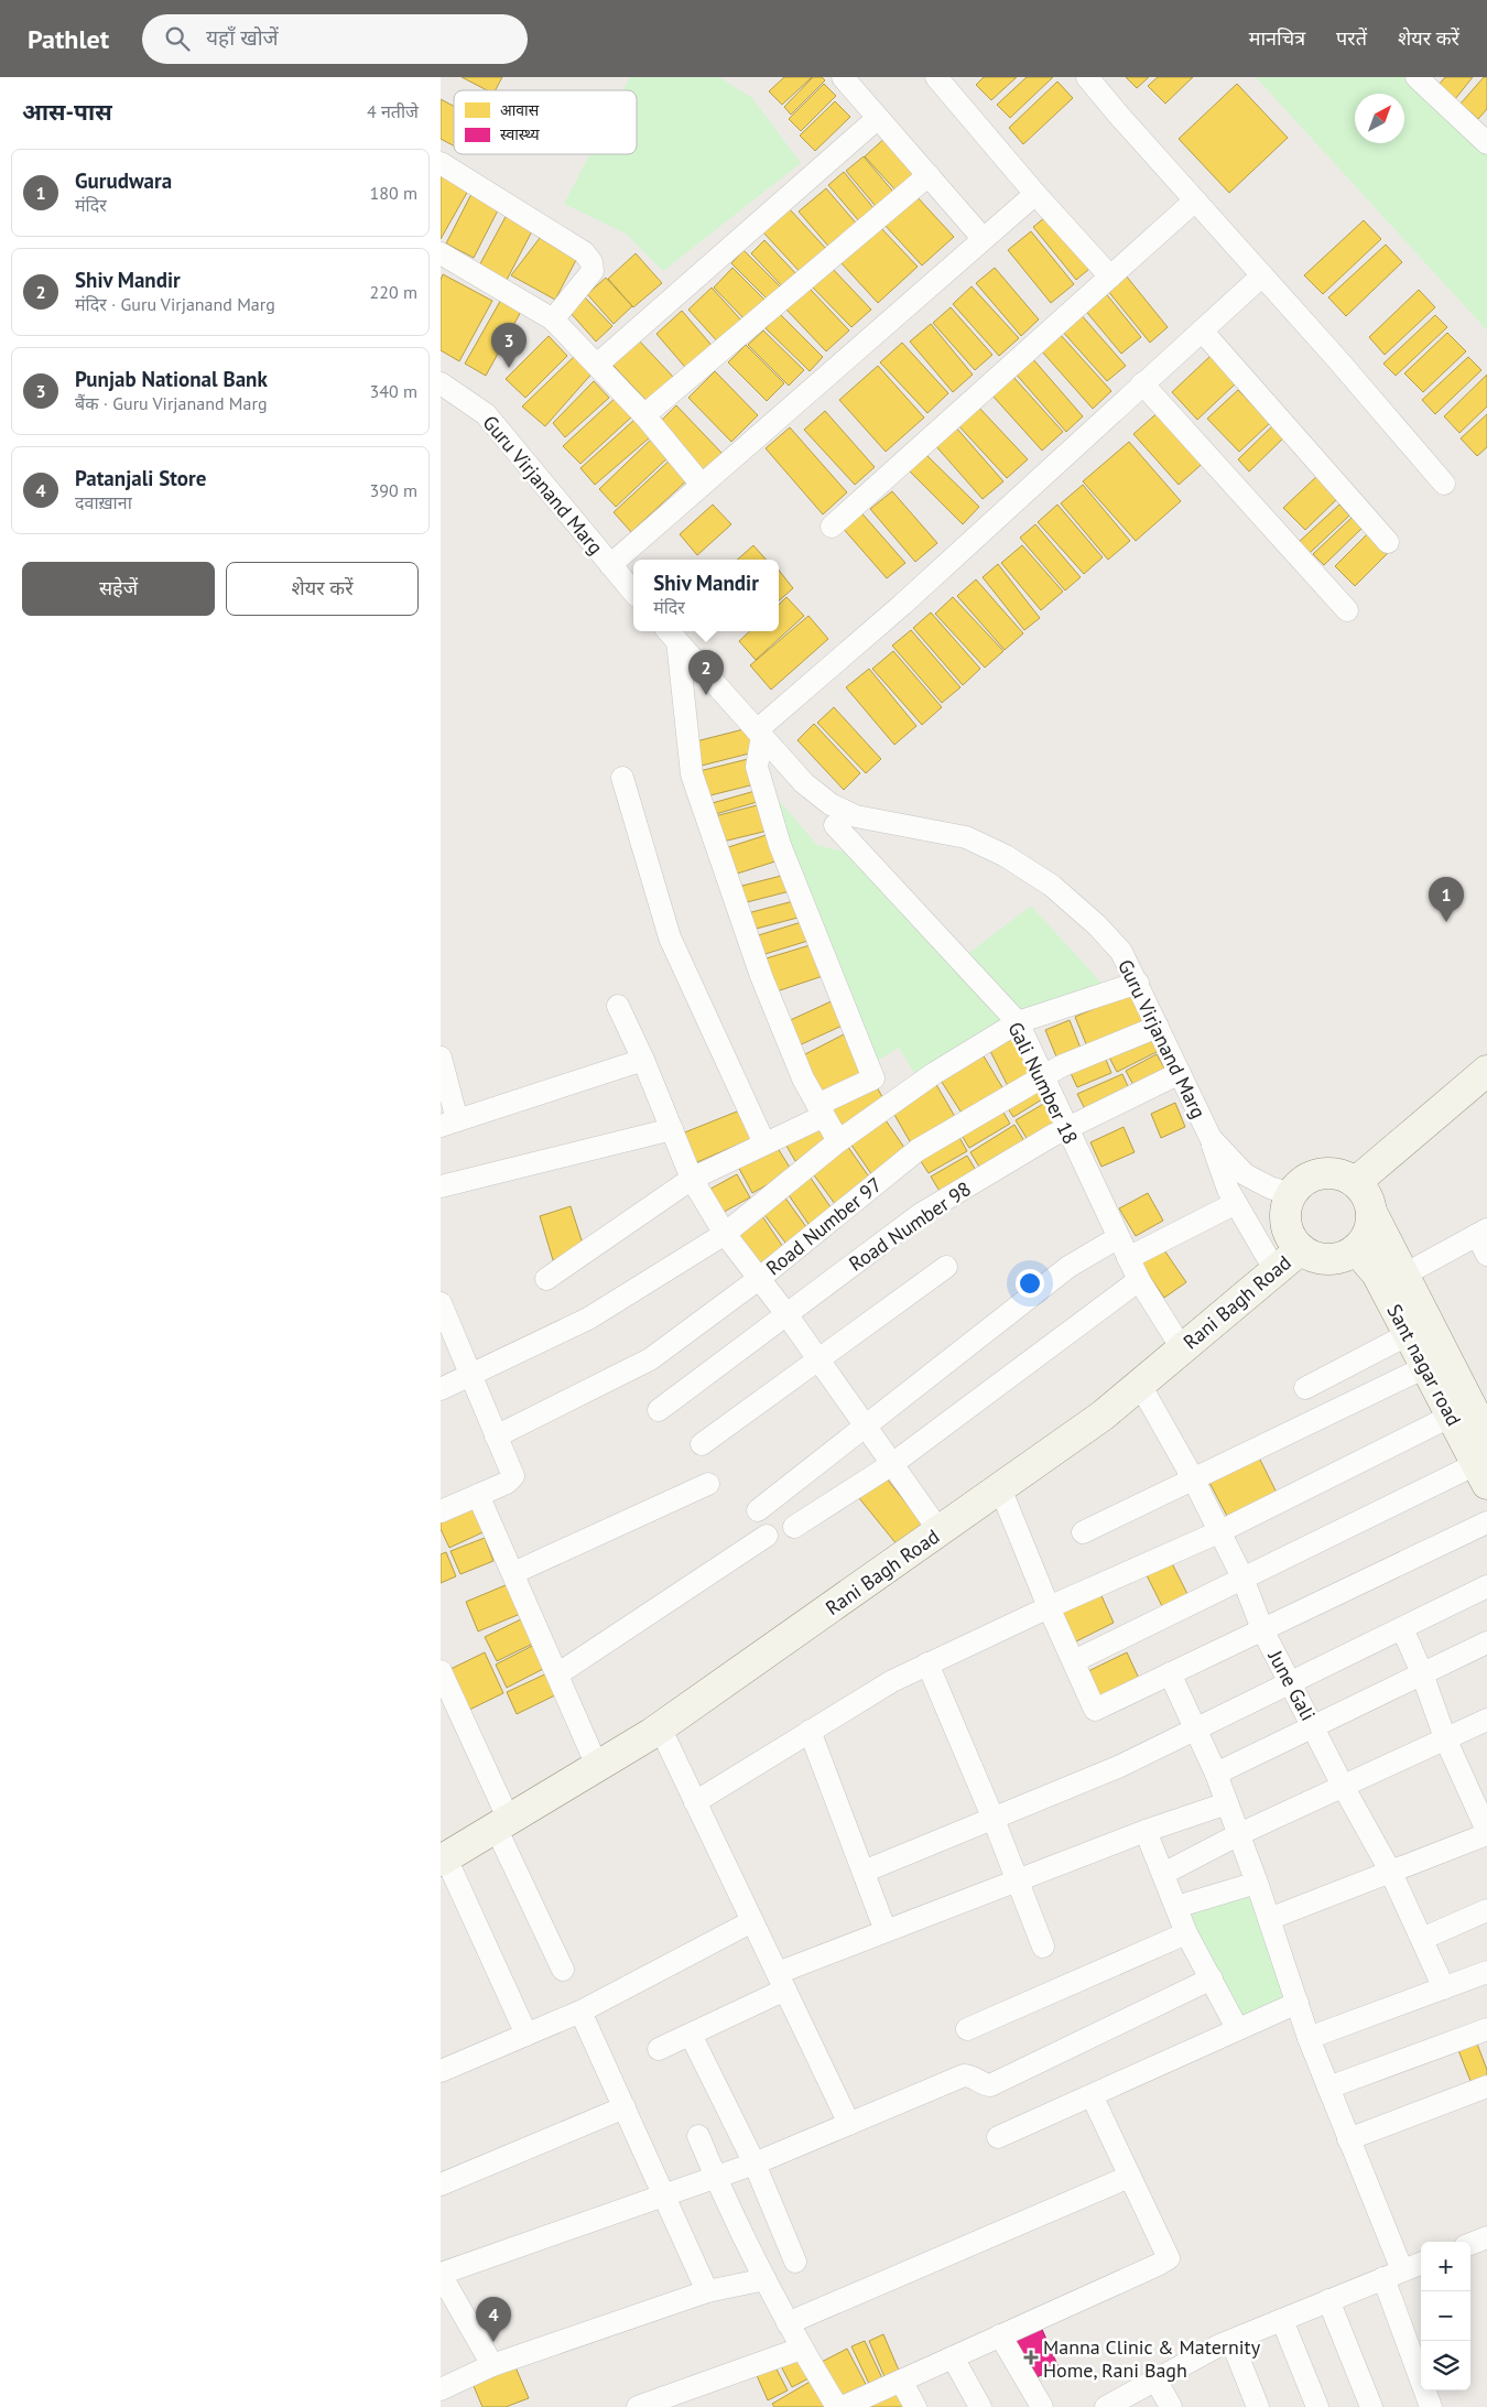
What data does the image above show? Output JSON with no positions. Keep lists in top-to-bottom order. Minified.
{"streets":{"street":["Guru Virjanand Marg","Gali Number 18","Road Number 97","Road Number 98","Rani Bagh Road","Sant nagar road","June Gali"]},"crossings":[["Guru Virjanand Marg","Road Number 97"],["Guru Virjanand Marg","Road Number 98"],["Guru Virjanand Marg","Rani Bagh Road"],["Guru Virjanand Marg","Sant nagar road"],["Gali Number 18","Road Number 97"],["Gali Number 18","Road Number 98"],["Gali Number 18","Rani Bagh Road"],["Rani Bagh Road","Sant nagar road"],["Rani Bagh Road","June Gali"]],"places":{"health":["Manna Clinic & Maternity Home, Rani Bagh"]},"legend":["आवास","स्वास्थ्य"],"north":"top right","page":{"header":"Pathlet","search":"यहाँ खोजें","nav":["मानचित्र","परतें","शेयर करें"],"heading":["आस-पास","4 नतीजे"],"list":[{"mark":"1","name":"Gurudwara","note":"मंदिर","value":"180 m"},{"mark":"2","name":"Shiv Mandir","note":"मंदिर · Guru Virjanand Marg","value":"220 m"},{"mark":"3","name":"Punjab National Bank","note":"बैंक · Guru Virjanand Marg","value":"340 m"},{"mark":"4","name":"Patanjali Store","note":"दवाख़ाना","value":"390 m"}],"pins":["3","2","1","4"],"buttons":["सहेजें","शेयर करें"],"popup":["Shiv Mandir","मंदिर"],"map_buttons":["+","−"]}}
